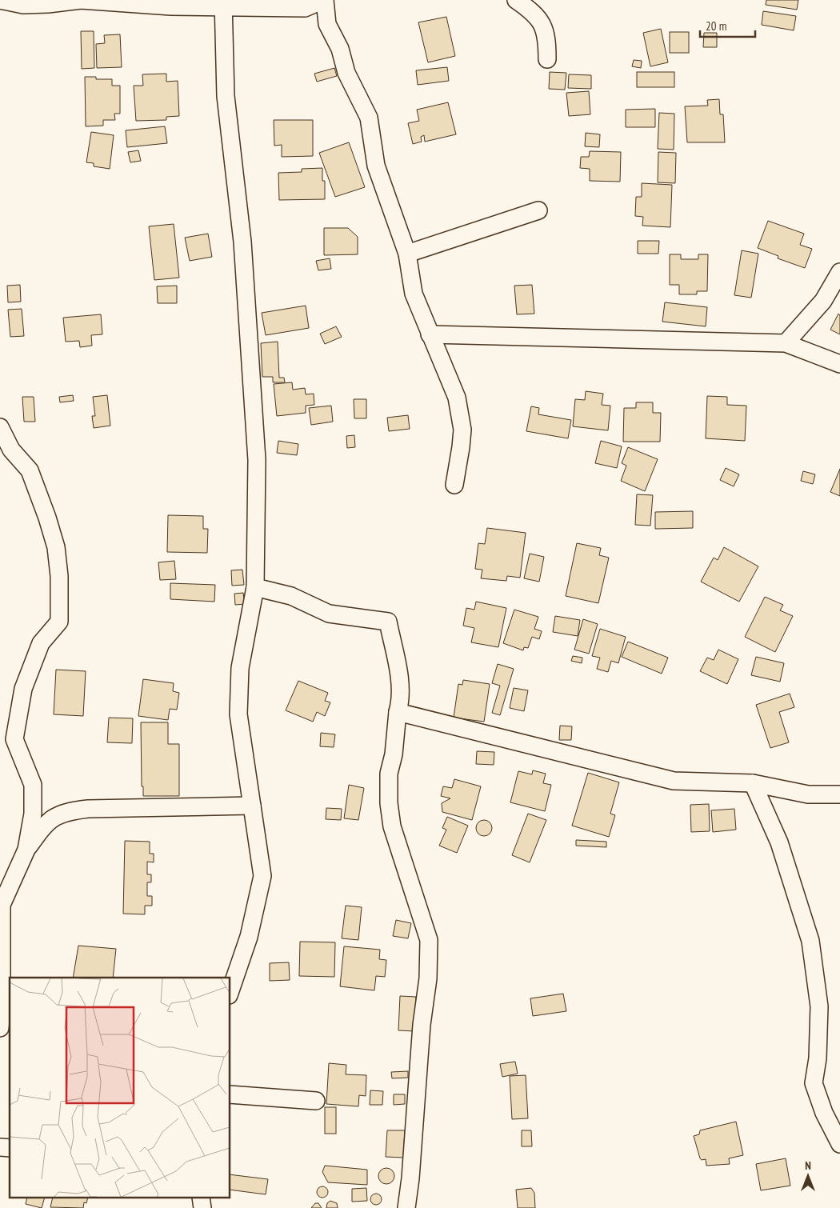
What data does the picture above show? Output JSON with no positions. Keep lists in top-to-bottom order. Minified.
{"scale_bar":"20 m","north":"top"}
